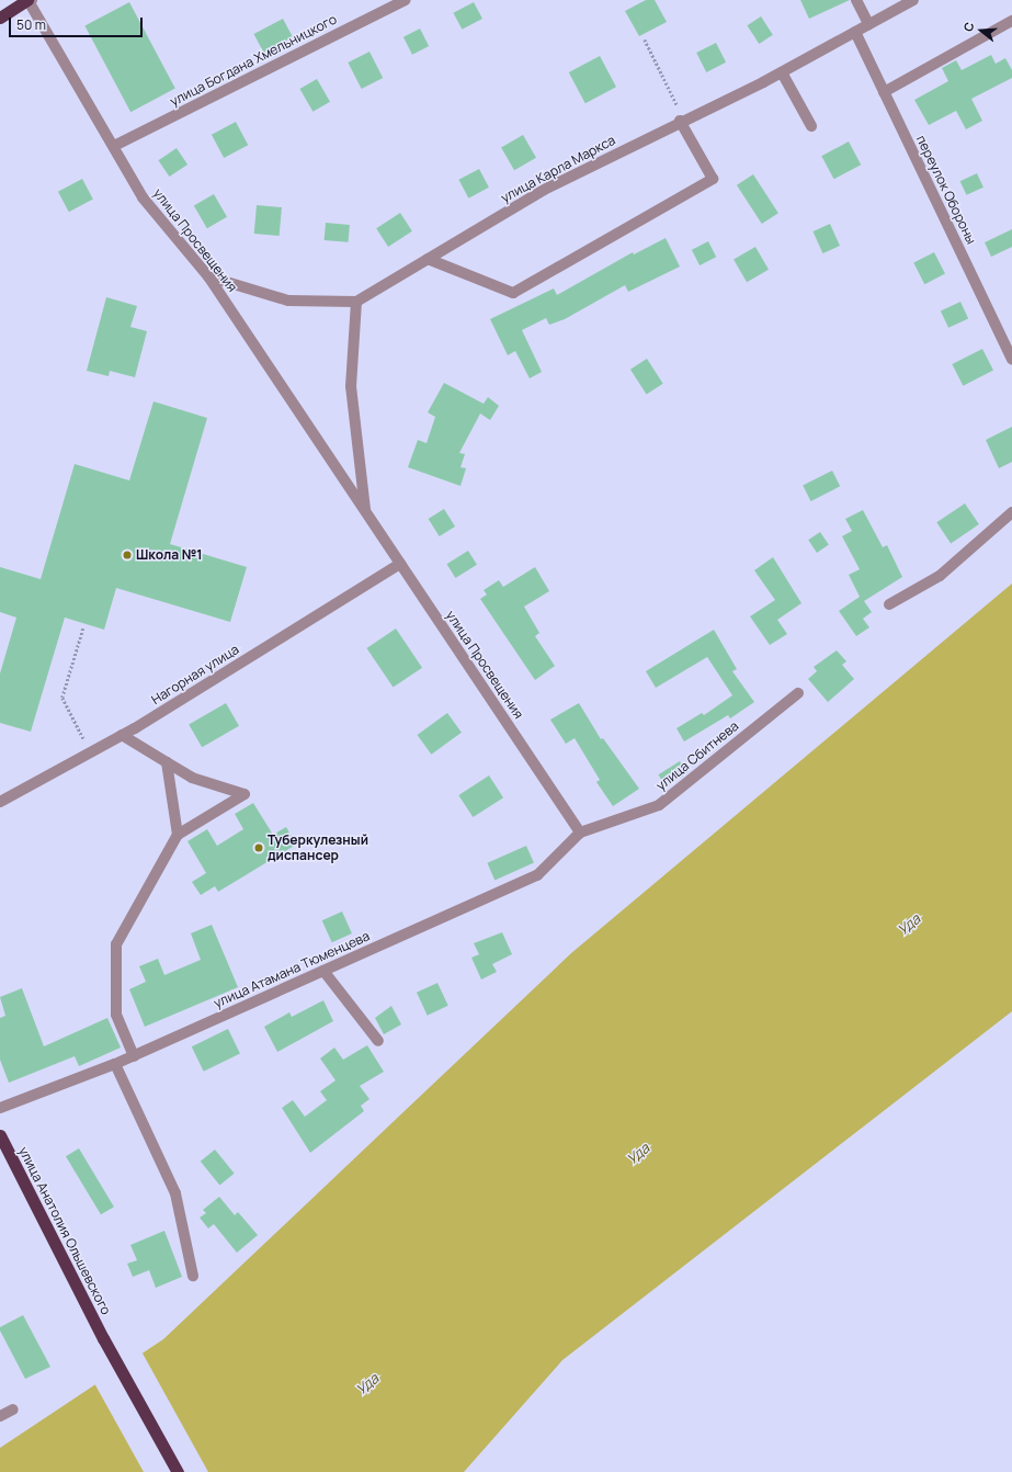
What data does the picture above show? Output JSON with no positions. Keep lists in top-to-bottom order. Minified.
{"streets":{"highway":["улица Анатолия Ольшевского"],"street":["улица Богдана Хмельницкого","улица Карла Маркса","переулок Обороны","улица Просвещения","Нагорная улица","улица Сбитнева","улица Атамана Тюменцева"]},"crossings":[["улица Богдана Хмельницкого","улица Просвещения"],["улица Карла Маркса","переулок Обороны"],["улица Карла Маркса","улица Просвещения"],["улица Просвещения","Нагорная улица"],["улица Просвещения","улица Сбитнева"],["улица Просвещения","улица Атамана Тюменцева"],["улица Сбитнева","улица Атамана Тюменцева"]],"water":["Уда"],"places":["Школа №1","Туберкулезный диспансер"],"scale_bar":"50 m","north":"left"}
